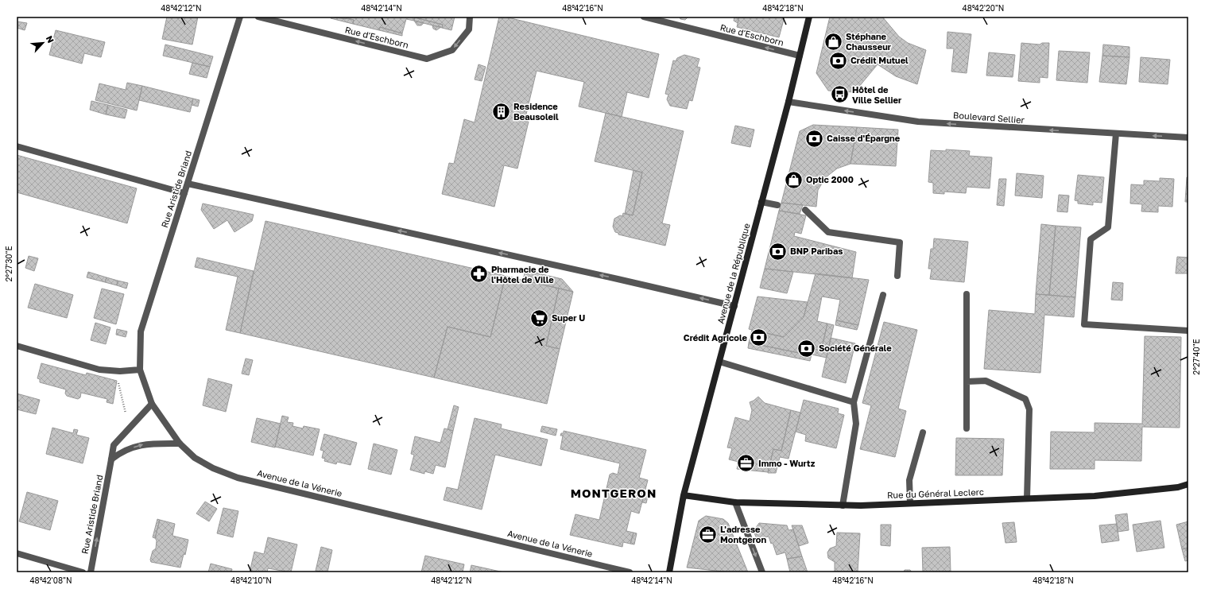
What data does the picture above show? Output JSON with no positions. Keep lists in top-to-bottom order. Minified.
{"streets":{"main road":["Avenue de la République","Rue du Général Leclerc"],"street":["Rue d'Eschborn","Boulevard Sellier","Rue Aristide Briand","Avenue de la Vénerie"]},"crossings":[["Rue d'Eschborn","Avenue de la République"],["Boulevard Sellier","Avenue de la République"],["Rue Aristide Briand","Avenue de la Vénerie"],["Avenue de la République","Rue du Général Leclerc"]],"one_way":["Rue d'Eschborn","Boulevard Sellier"],"districts":["MONTGERON"],"places":{"shop":["Stéphane Chausseur","Optic 2000"],"bank":["Crédit Mutuel","Caisse d'Épargne","BNP Paribas","Crédit Agricole","Société Générale"],"bus stop":["Hôtel de Ville Sellier"],"building":["Residence Beausoleil"],"pharmacy":["Pharmacie de l'Hôtel de Ville"],"supermarket":["Super U"],"office":["Immo - Wurtz","L'adresse Montgeron"]},"north":"top right","coordinates":["48°42'12\"N","48°42'14\"N","48°42'16\"N","48°42'18\"N","48°42'20\"N","2°27'30\"E","2°27'40\"E","48°42'08\"N","48°42'10\"N"]}
